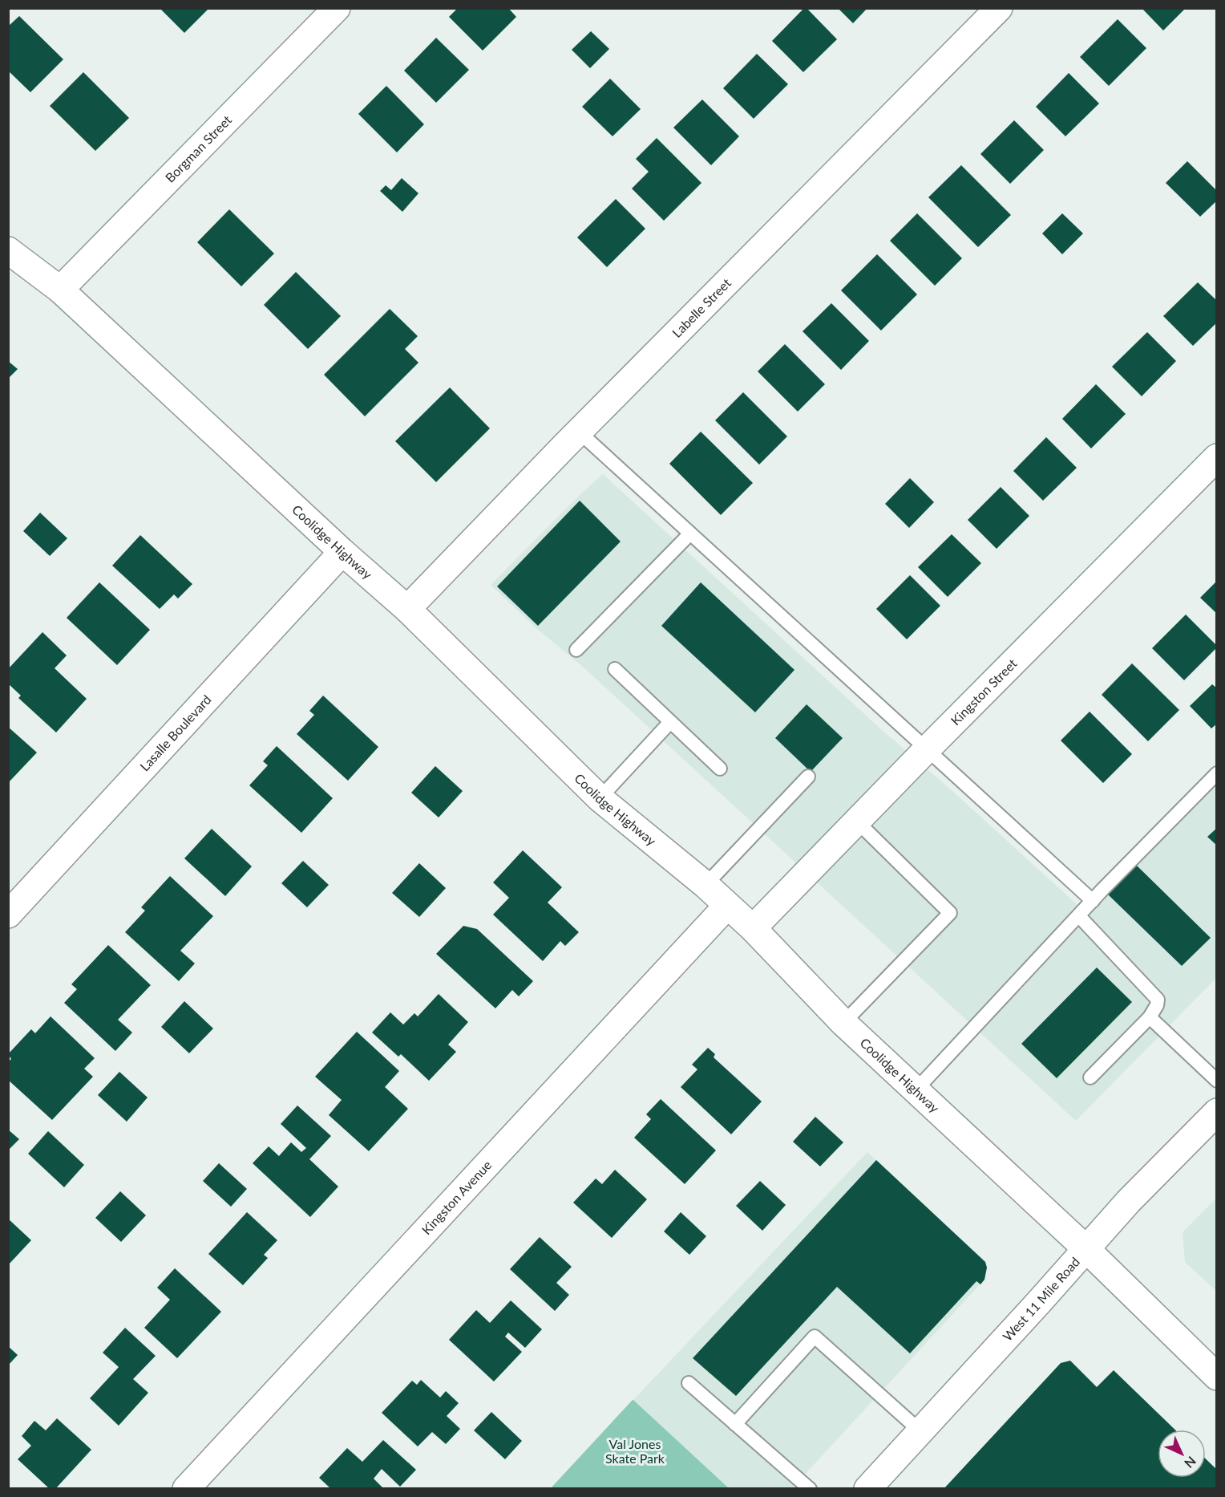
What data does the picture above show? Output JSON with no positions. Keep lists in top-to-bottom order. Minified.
{"streets":{"street":["Borgman Street","Labelle Street","Coolidge Highway","Kingston Street","Lasalle Boulevard","Kingston Avenue","West 11 Mile Road"]},"crossings":[["Borgman Street","Coolidge Highway"],["Labelle Street","Coolidge Highway"],["Coolidge Highway","Kingston Street"],["Coolidge Highway","Lasalle Boulevard"],["Coolidge Highway","Kingston Avenue"],["Coolidge Highway","West 11 Mile Road"]],"parks":["Val Jones Skate Park"],"north":"bottom right"}
